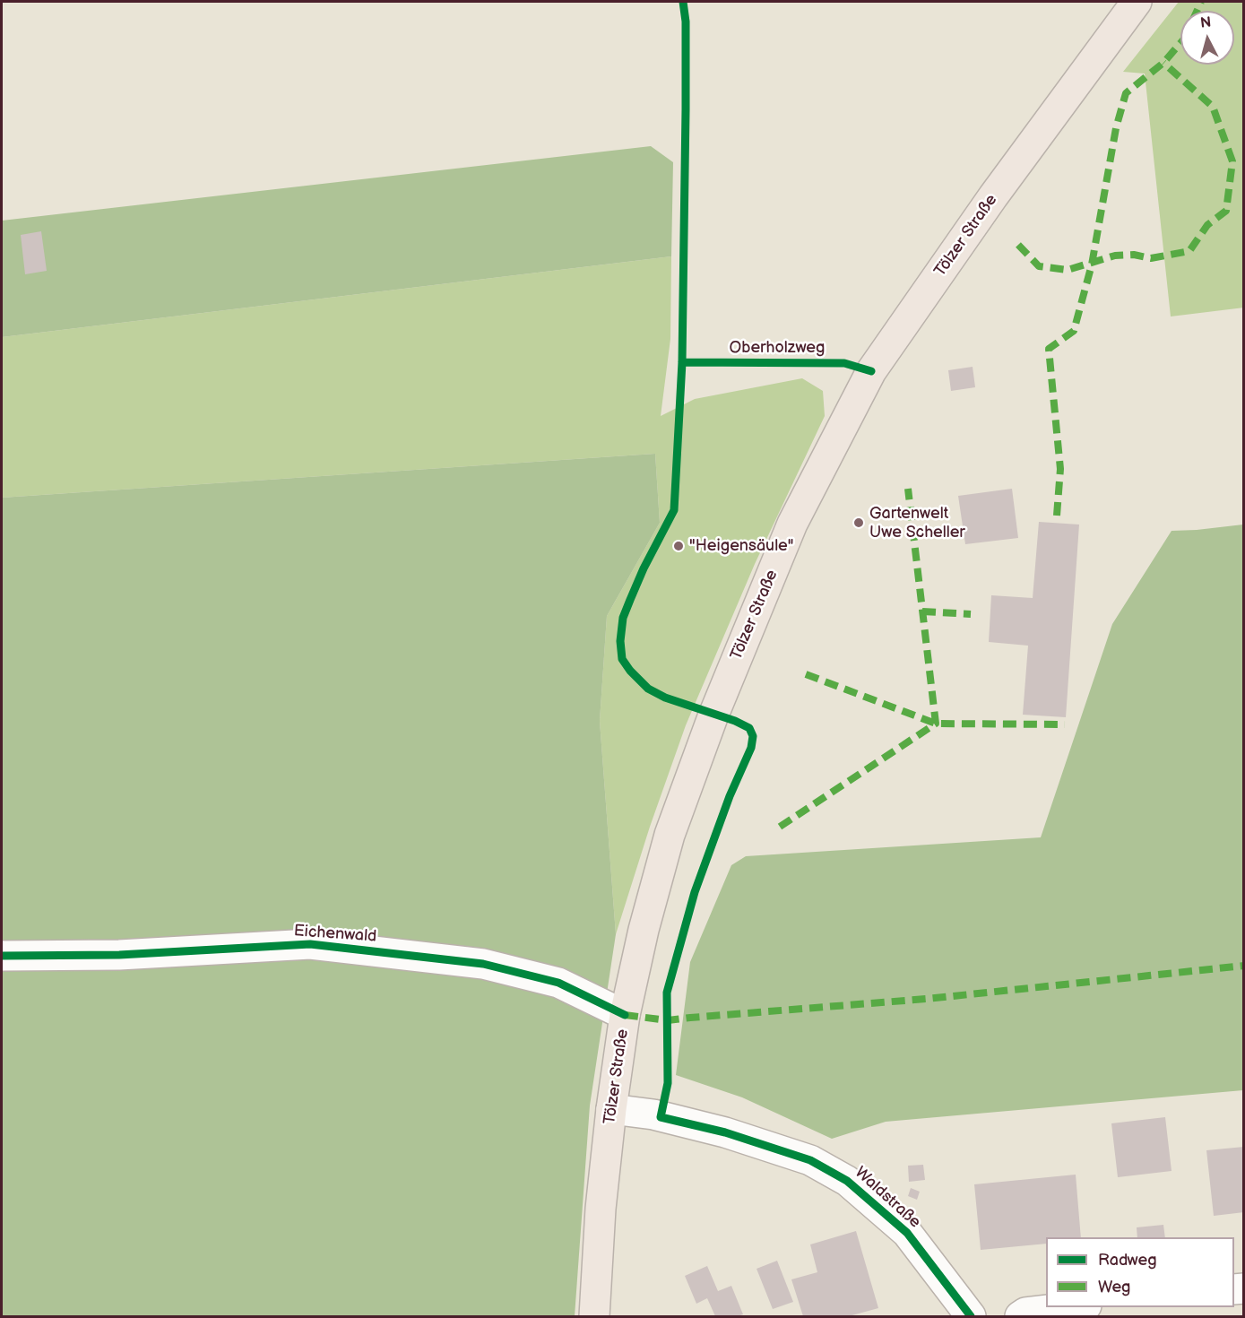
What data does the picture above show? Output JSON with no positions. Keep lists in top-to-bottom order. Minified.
{"streets":{"main road":["Tölzer Straße"],"street":["Eichenwald","Waldstraße"],"cycle path":["Oberholzweg"]},"crossings":[["Tölzer Straße","Eichenwald"],["Tölzer Straße","Waldstraße"]],"places":["Gartenwelt Uwe Scheller","\"Heigensäule\""],"legend":["Radweg","Weg"],"north":"top"}
